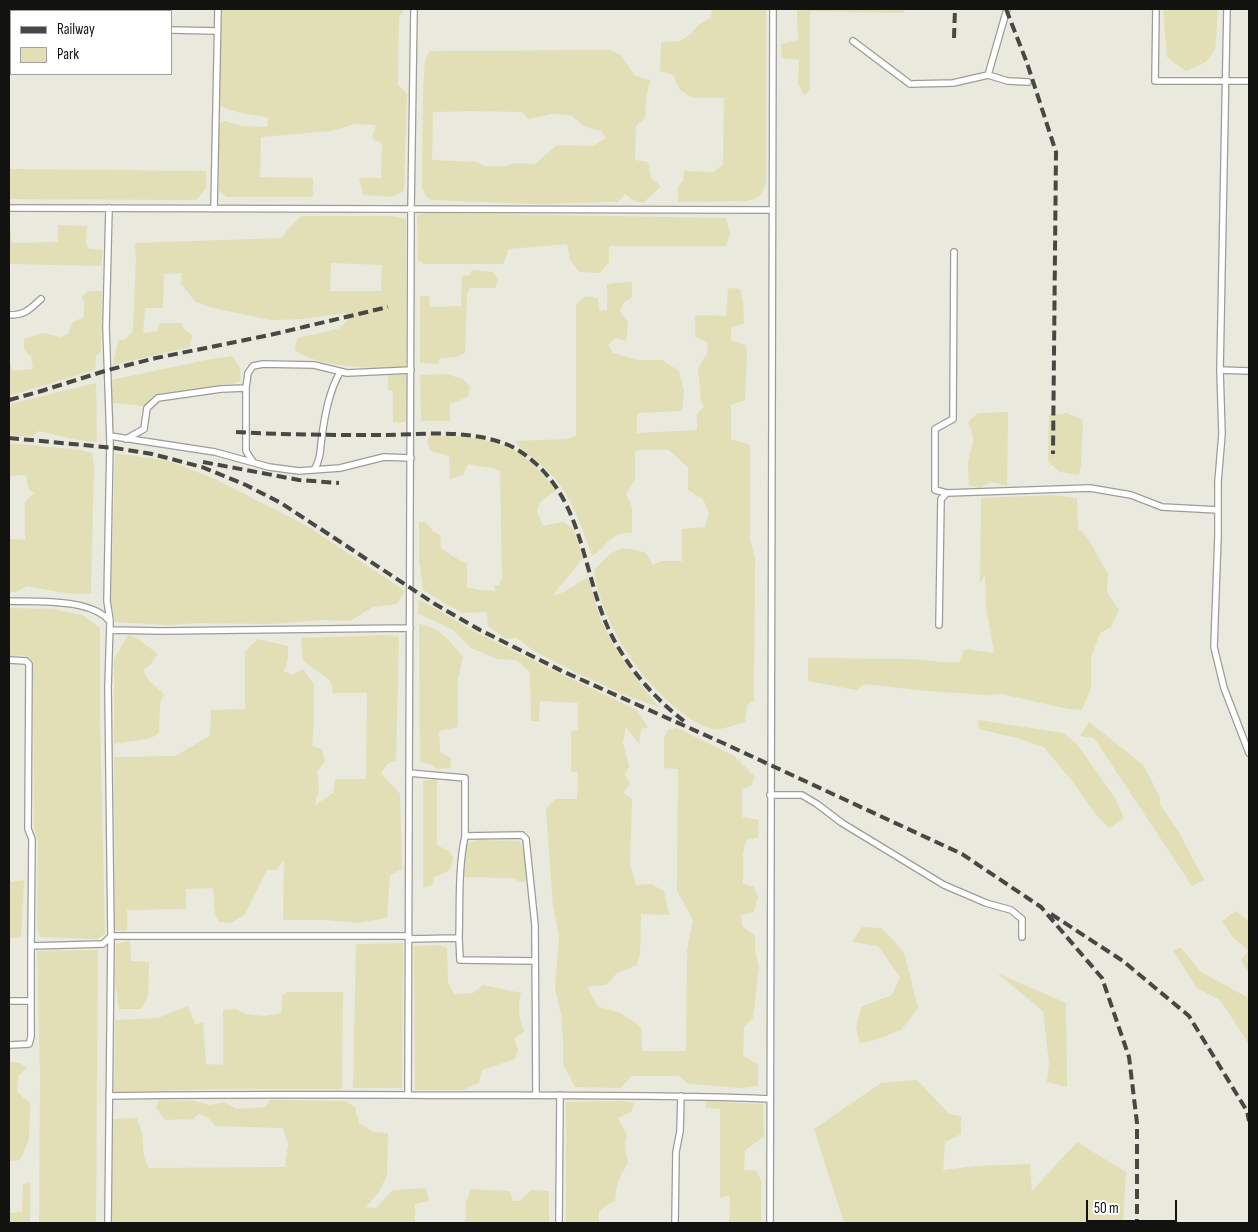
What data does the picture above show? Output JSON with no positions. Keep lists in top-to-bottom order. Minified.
{"legend":["Railway","Park"],"scale_bar":"50 m"}
